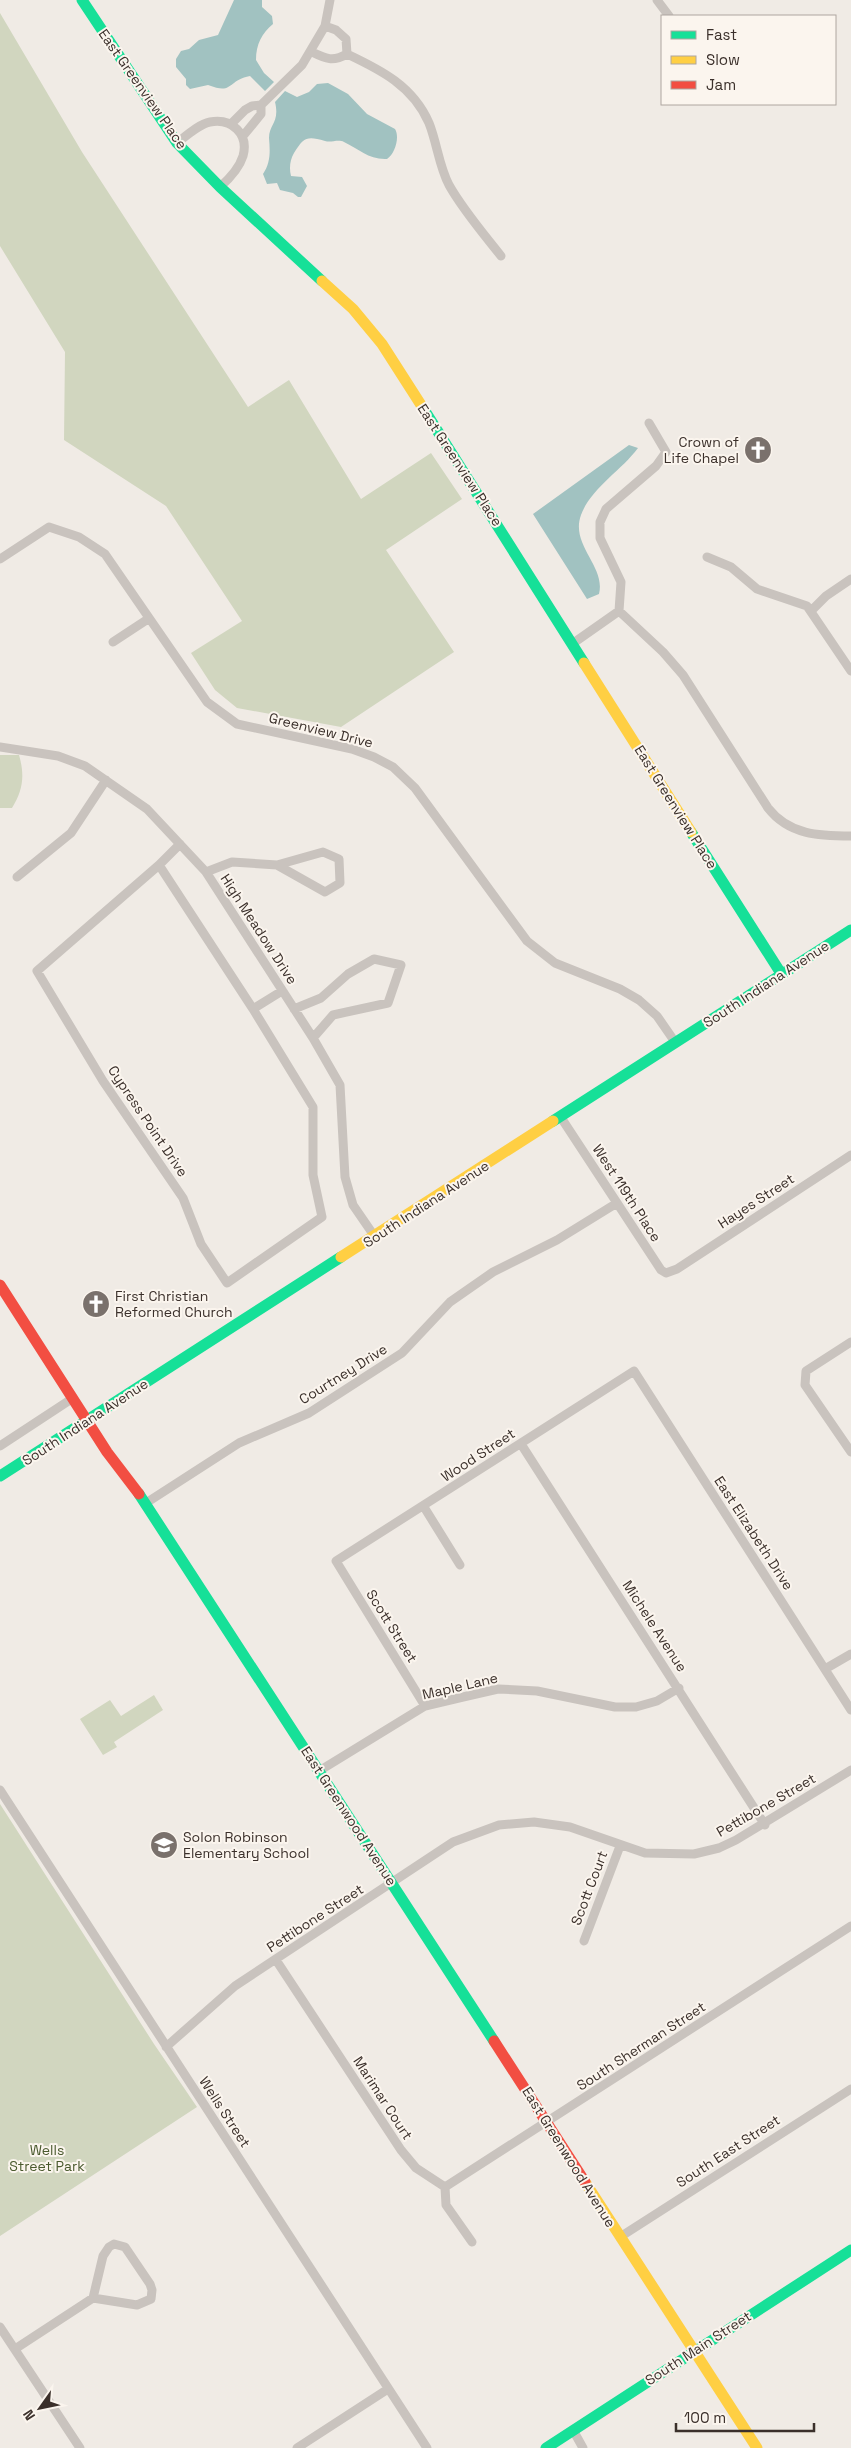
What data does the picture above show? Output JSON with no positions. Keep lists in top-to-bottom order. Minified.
{"streets":{"street":["East Greenview Place","Greenview Drive","High Meadow Drive","South Indiana Avenue","Cypress Point Drive","West 119th Place","Hayes Street","Courtney Drive","Wood Street","East Elizabeth Drive","Scott Street","Michele Avenue","Maple Lane","Pettibone Street","East Greenwood Avenue","Scott Court","South Sherman Street","Marimar Court","Wells Street","South East Street","South Main Street"]},"crossings":[["East Greenview Place","South Indiana Avenue"],["Greenview Drive","South Indiana Avenue"],["High Meadow Drive","South Indiana Avenue"],["South Indiana Avenue","West 119th Place"],["South Indiana Avenue","East Greenwood Avenue"],["West 119th Place","Hayes Street"],["West 119th Place","Courtney Drive"],["Courtney Drive","East Greenwood Avenue"],["Wood Street","East Elizabeth Drive"],["Wood Street","Scott Street"],["Wood Street","Michele Avenue"],["Scott Street","Maple Lane"],["Michele Avenue","Maple Lane"],["Michele Avenue","Pettibone Street"],["Maple Lane","East Greenwood Avenue"],["Pettibone Street","East Greenwood Avenue"],["Pettibone Street","Scott Court"],["Pettibone Street","Marimar Court"],["Pettibone Street","Wells Street"],["East Greenwood Avenue","South Sherman Street"],["East Greenwood Avenue","South East Street"],["East Greenwood Avenue","South Main Street"],["South Sherman Street","Marimar Court"]],"parks":["Wells Street Park"],"places":{"church":["Crown of Life Chapel","First Christian Reformed Church"],"school or university":["Solon Robinson Elementary School"]},"legend":["Fast","Slow","Jam"],"scale_bar":"100 m","north":"bottom left"}
